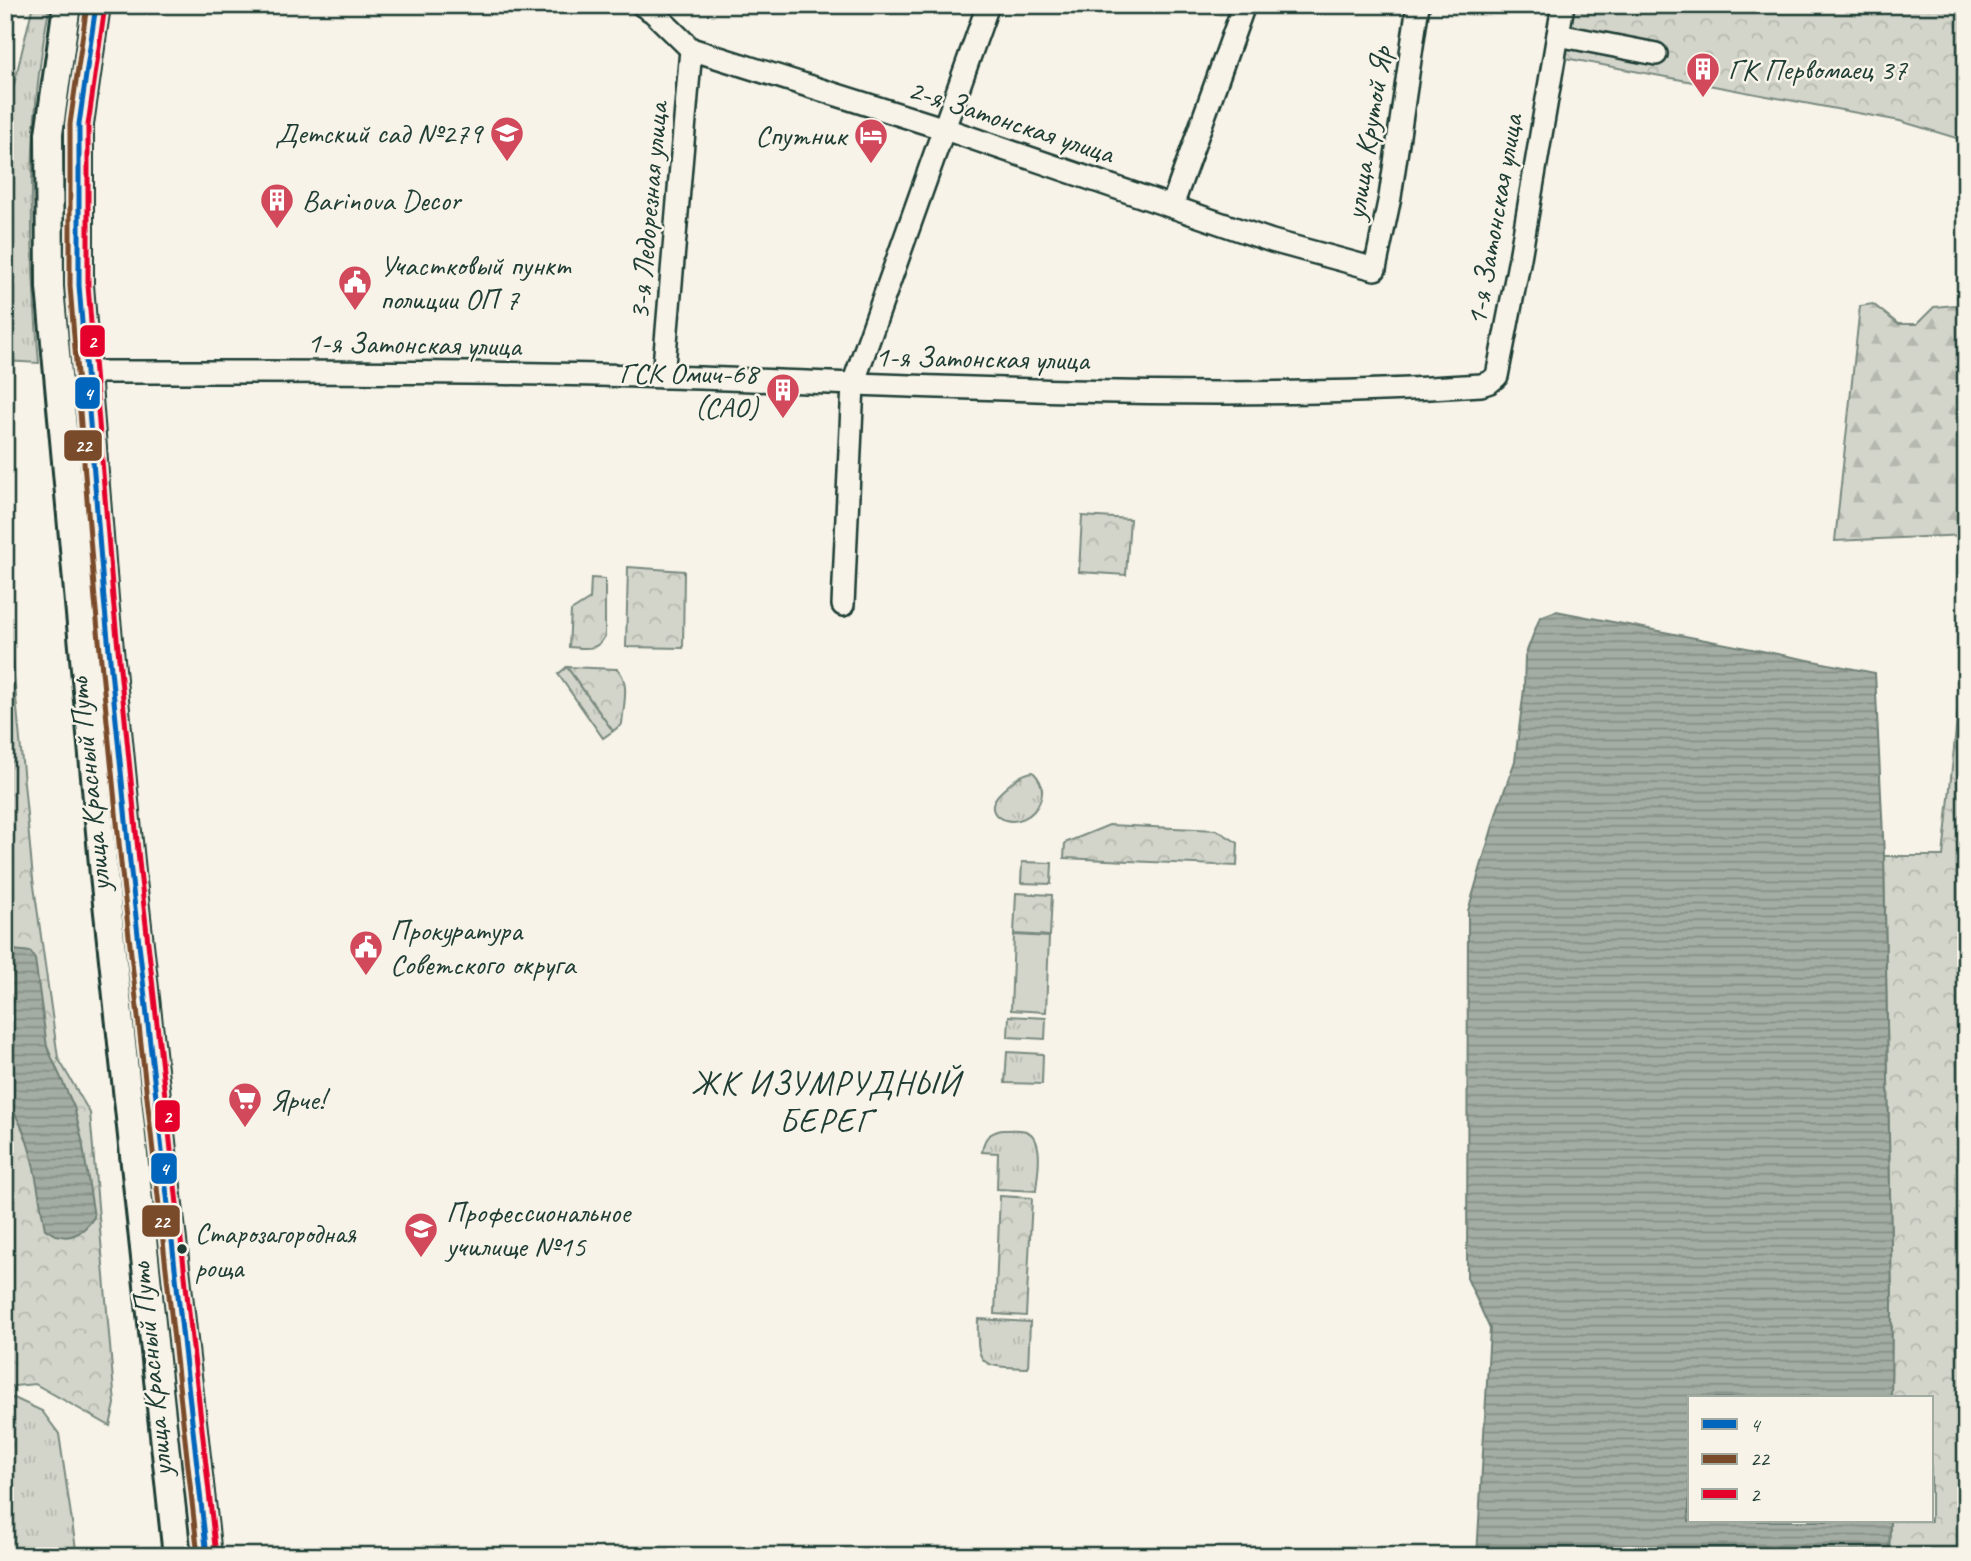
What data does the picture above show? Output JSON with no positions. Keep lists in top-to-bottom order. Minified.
{"streets":{"main road":["улица Красный Путь"],"street":["2-я Затонская улица","улица Крутой Яр","3-я Ледорезная улица","1-я Затонская улица"]},"crossings":[["2-я Затонская улица","улица Крутой Яр"],["2-я Затонская улица","3-я Ледорезная улица"],["3-я Ледорезная улица","1-я Затонская улица"],["1-я Затонская улица","улица Красный Путь"]],"districts":["ЖК ИЗУМРУДНЫЙ БЕРЕГ"],"places":{"building":["ГК Первомаец 37","Barinova Decor","ГСК Омич-68 (САО)"],"school or university":["Детский сад №279","Профессиональное училище №15"],"hotel":["Спутник"],"public building":["Участковый пункт полиции ОП 7","Прокуратура Советского округа"],"supermarket":["Ярче!"],"other":["Старозагородная роща"]},"lines":["transit line 4","transit line 22","transit line 2"],"legend":["4","22","2"]}
